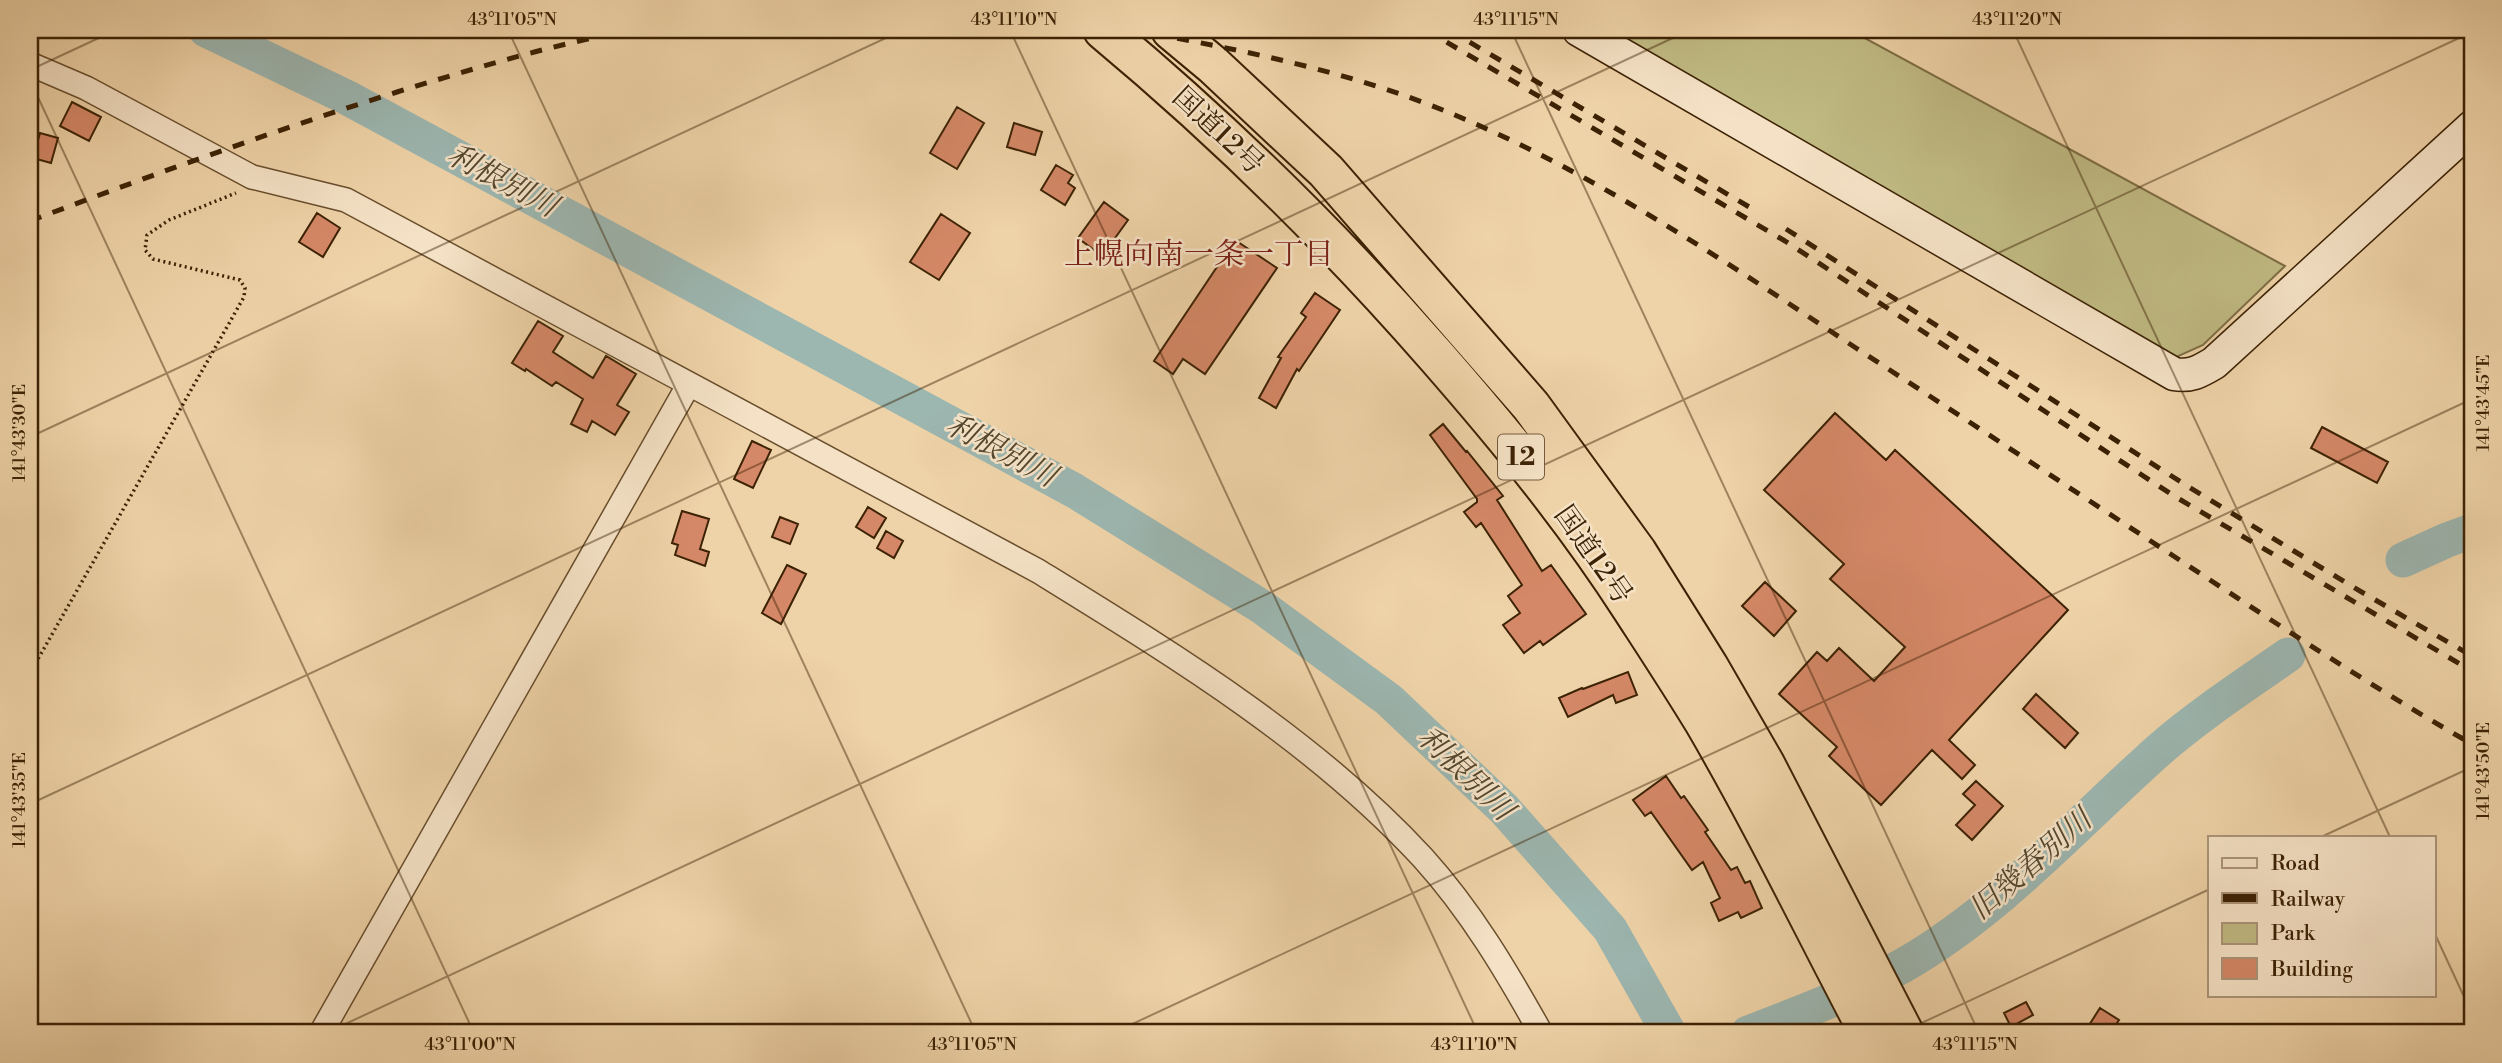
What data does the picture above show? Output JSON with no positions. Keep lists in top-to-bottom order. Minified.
{"streets":{"highway":["国道12号","12"]},"districts":["上幌向南一条一丁目"],"water":["利根別川","旧幾春別川"],"legend":["Road","Railway","Park","Building"],"coordinates":["43°11'05\"N","43°11'10\"N","43°11'15\"N","43°11'20\"N","141°43'45\"E","141°43'30\"E","141°43'50\"E","141°43'35\"E","43°11'00\"N"]}
